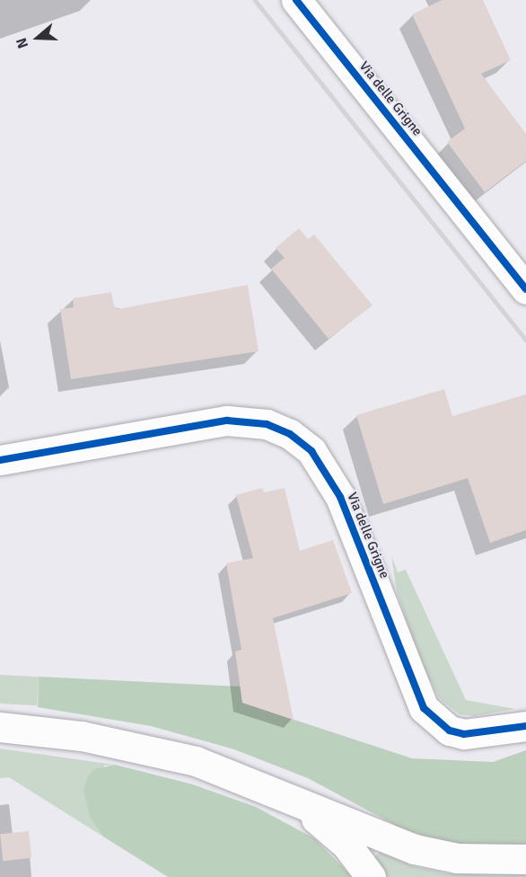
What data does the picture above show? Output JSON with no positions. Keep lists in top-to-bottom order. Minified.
{"streets":{"main road":["Via delle Grigne"]},"north":"left"}
